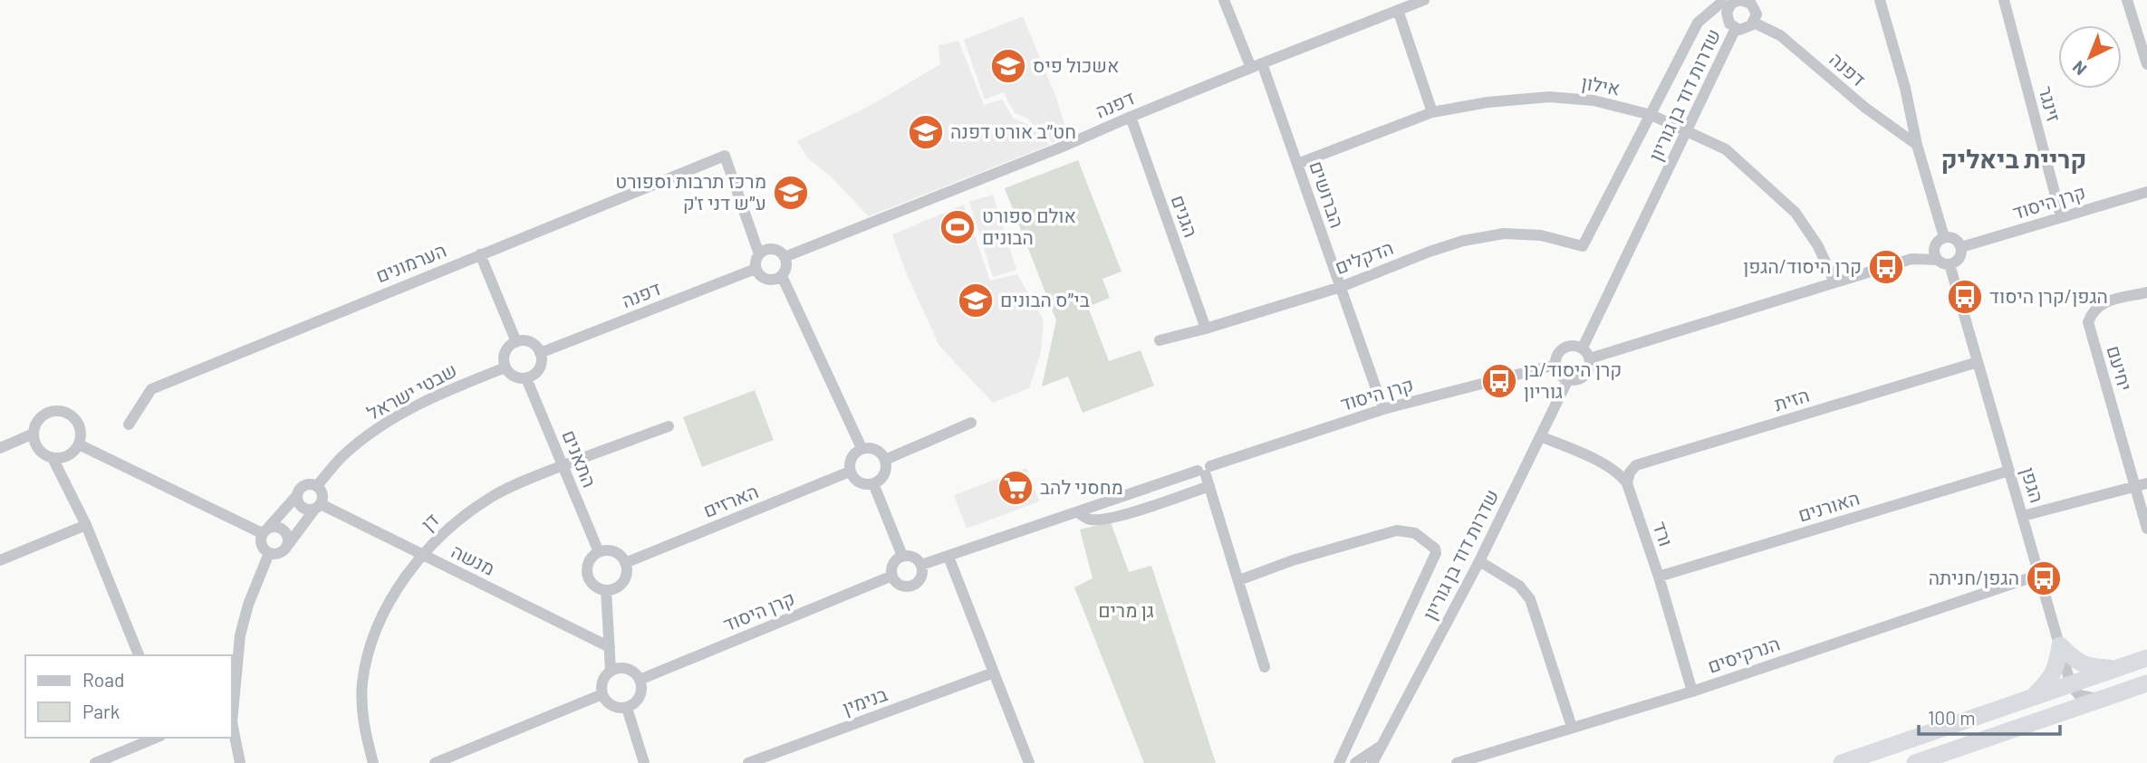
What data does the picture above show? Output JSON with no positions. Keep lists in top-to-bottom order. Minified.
{"streets":{"street":["דפנה","אילון","שדרות דוד בן גוריון","זינגר","הברושים","קרן היסוד","הגנים","הדקלים","הערמונים","יחיעם","שבטי ישראל","הזית","התאנים","הגפן","הארזים","האורנים","דן","ורד","מנשה","הנרקיסים","בנימין"]},"crossings":[["דפנה","הברושים"],["דפנה","הגנים"],["דפנה","הערמונים"],["דפנה","שבטי ישראל"],["דפנה","התאנים"],["אילון","שדרות דוד בן גוריון"],["אילון","הברושים"],["שדרות דוד בן גוריון","קרן היסוד"],["שדרות דוד בן גוריון","הדקלים"],["זינגר","קרן היסוד"],["הברושים","קרן היסוד"],["הברושים","הדקלים"],["קרן היסוד","הגפן"],["הגנים","הדקלים"],["שבטי ישראל","התאנים"],["שבטי ישראל","מנשה"],["הזית","הגפן"],["הזית","ורד"],["התאנים","הארזים"],["התאנים","דן"],["הגפן","האורנים"],["הגפן","הנרקיסים"],["האורנים","ורד"],["דן","מנשה"],["ורד","הנרקיסים"]],"districts":["קריית ביאליק"],"parks":["גן מרים"],"places":{"school or university":["אשכול פיס","חט״ב אורט דפנה","מרכז תרבות וספורט ע״ש דני ז'ק","בי״ס הבונים"],"sports":["אולם ספורט הבונים"],"bus stop":["קרן היסוד/הגפן","הגפן/קרן היסוד","קרן היסוד/בן גוריון","הגפן/חניתה"],"supermarket":["מחסני להב"]},"legend":["Road","Park"],"scale_bar":"100 m","north":"bottom left"}
